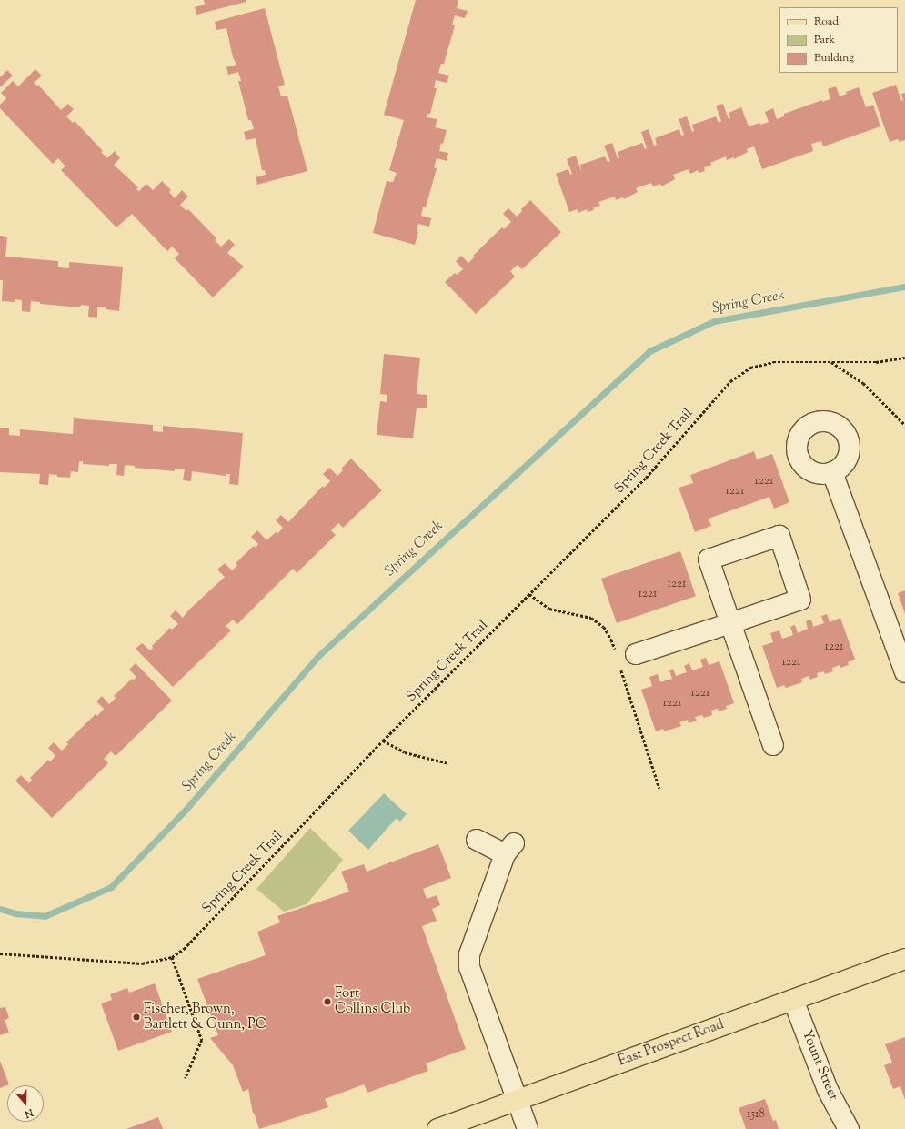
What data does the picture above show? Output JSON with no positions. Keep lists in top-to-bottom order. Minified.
{"streets":{"main road":["East Prospect Road"],"street":["Yount Street"],"path":["Spring Creek Trail"]},"crossings":[["East Prospect Road","Yount Street"]],"water":["Spring Creek"],"places":["Fort Collins Club","Fischer, Brown, Bartlett & Gunn, PC"],"house_numbers":["1221","1221","1221","1221","1221","1221","1221","1221","1518"],"legend":["Road","Park","Building"],"north":"bottom"}
